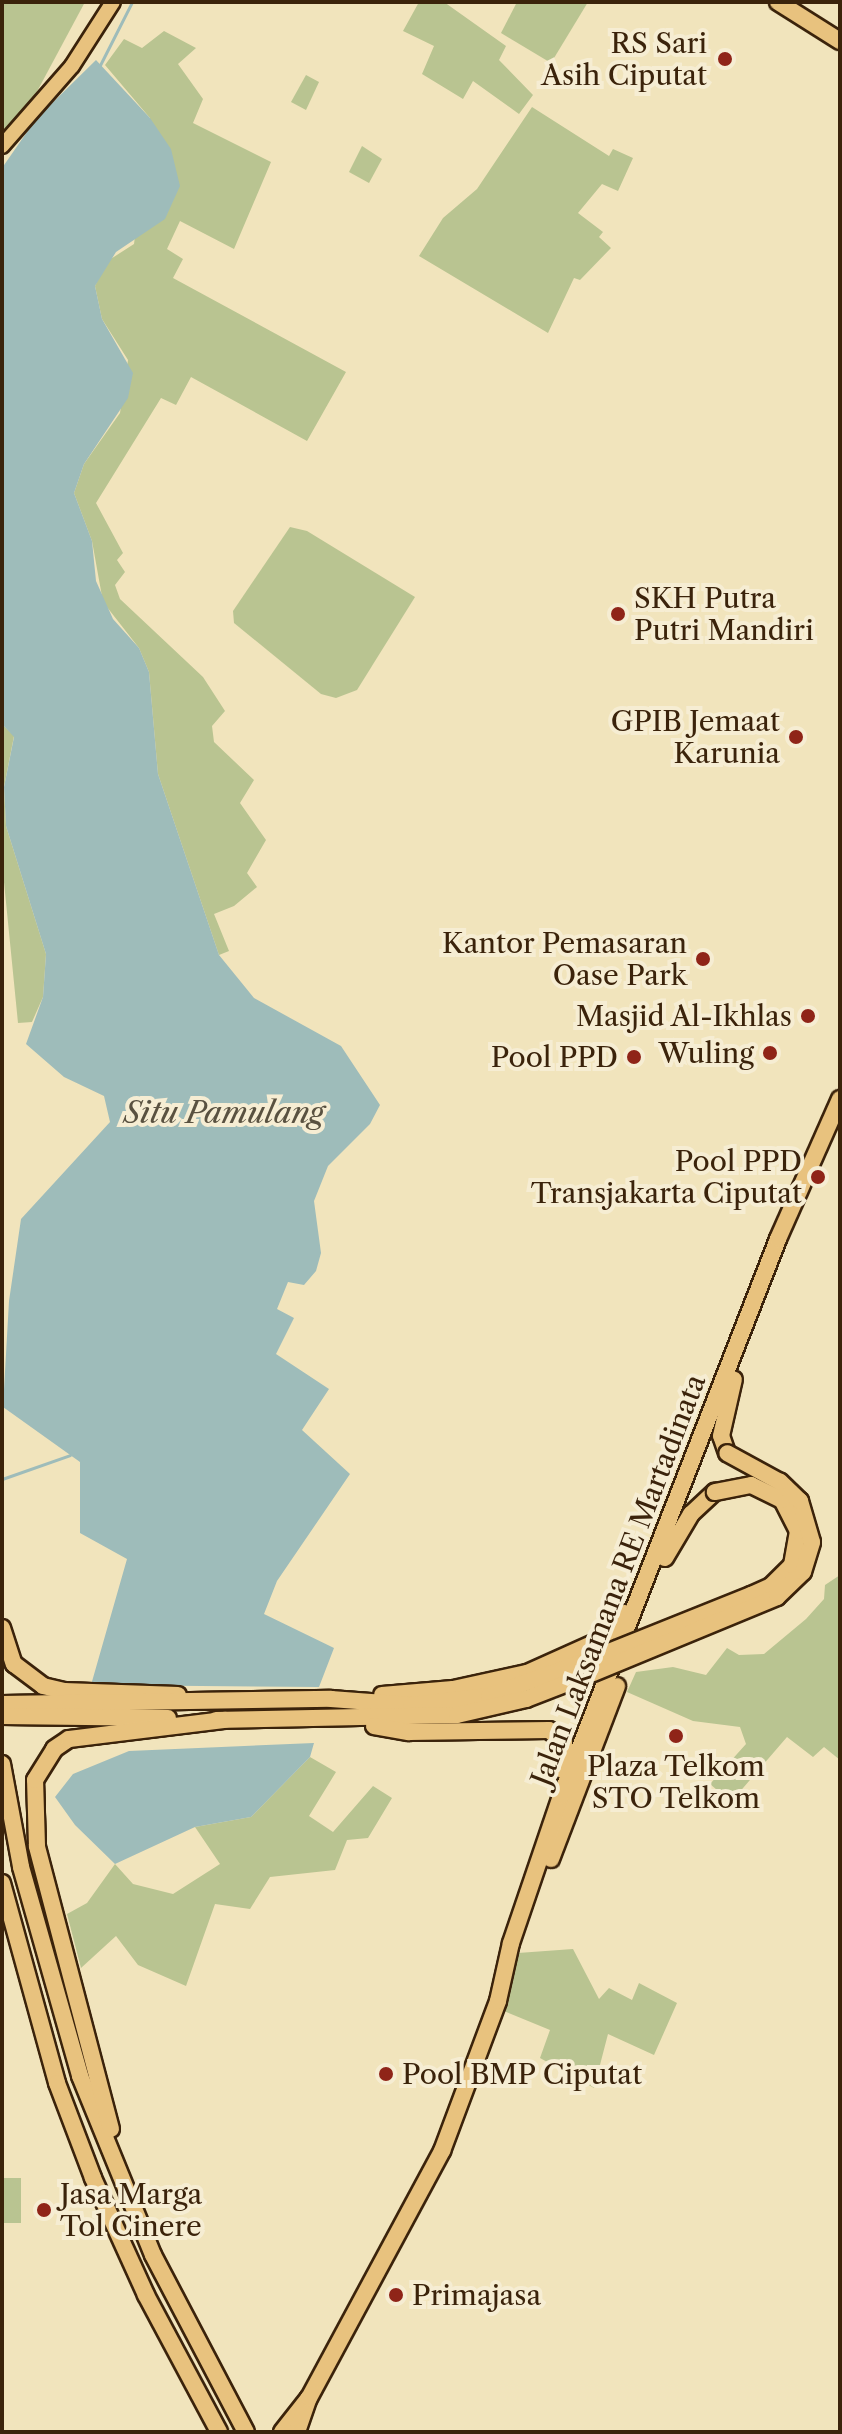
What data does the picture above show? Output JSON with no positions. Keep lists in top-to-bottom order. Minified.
{"streets":{"highway":["Jalan Laksamana RE Martadinata"]},"water":["Situ Pamulang"],"places":["RS Sari Asih Ciputat","SKH Putra Putri Mandiri","GPIB Jemaat Karunia","Kantor Pemasaran Oase Park","Masjid Al-Ikhlas","Wuling","Pool PPD","Pool PPD Transjakarta Ciputat","Plaza Telkom STO Telkom","Pool BMP Ciputat","Jasa Marga Tol Cinere","Primajasa"]}
